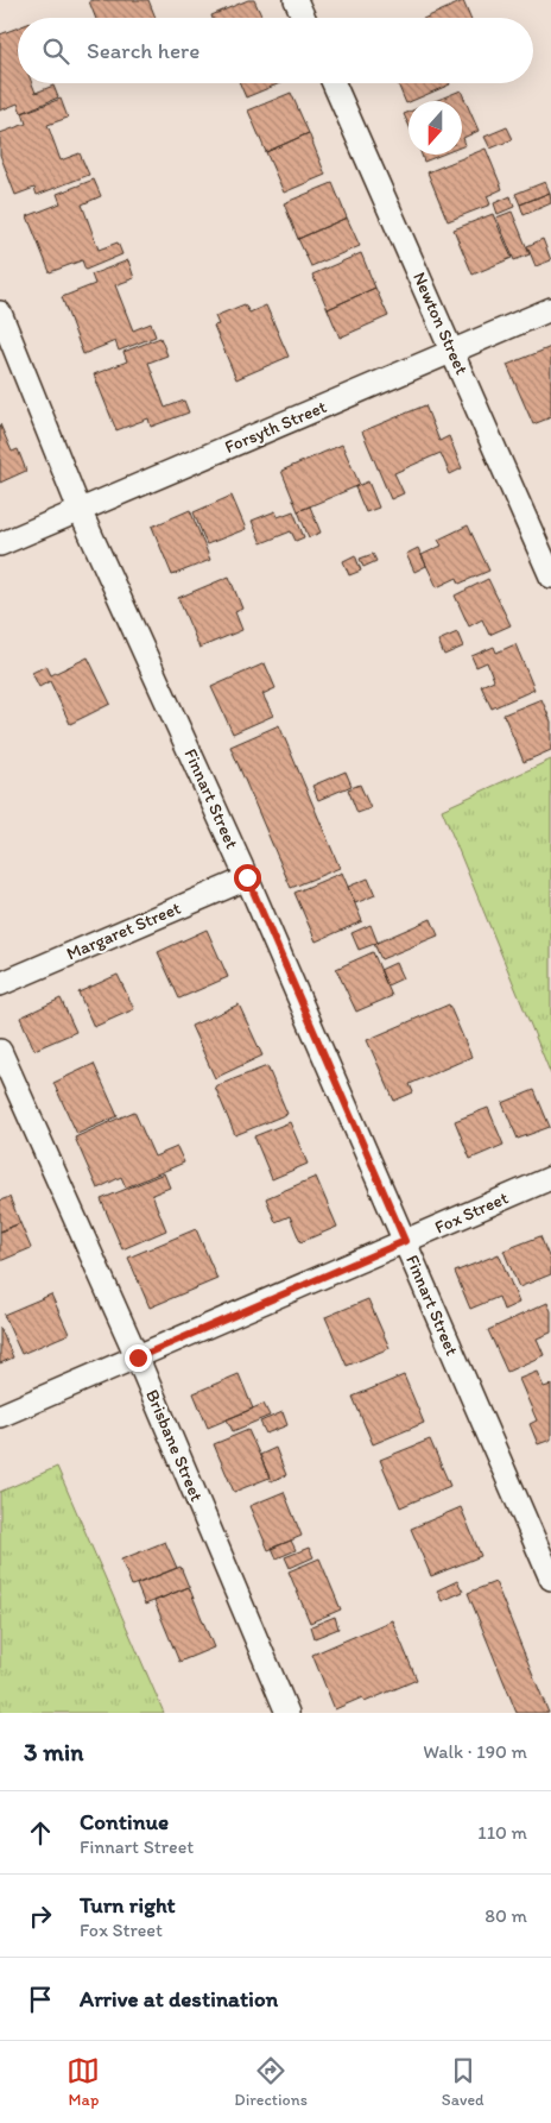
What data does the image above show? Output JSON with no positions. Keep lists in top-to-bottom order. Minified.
{"streets":{"street":["Newton Street","Forsyth Street","Finnart Street","Margaret Street","Fox Street","Brisbane Street"]},"crossings":[["Newton Street","Forsyth Street"],["Forsyth Street","Finnart Street"],["Finnart Street","Margaret Street"],["Finnart Street","Fox Street"],["Fox Street","Brisbane Street"]],"north":"bottom","page":{"search":"Search here","heading":["3 min","Walk · 190 m"],"list":[["Continue","Finnart Street","110 m"],["Turn right","Fox Street","80 m"],"Arrive at destination"],"nav":["Map","Directions","Saved"]}}
